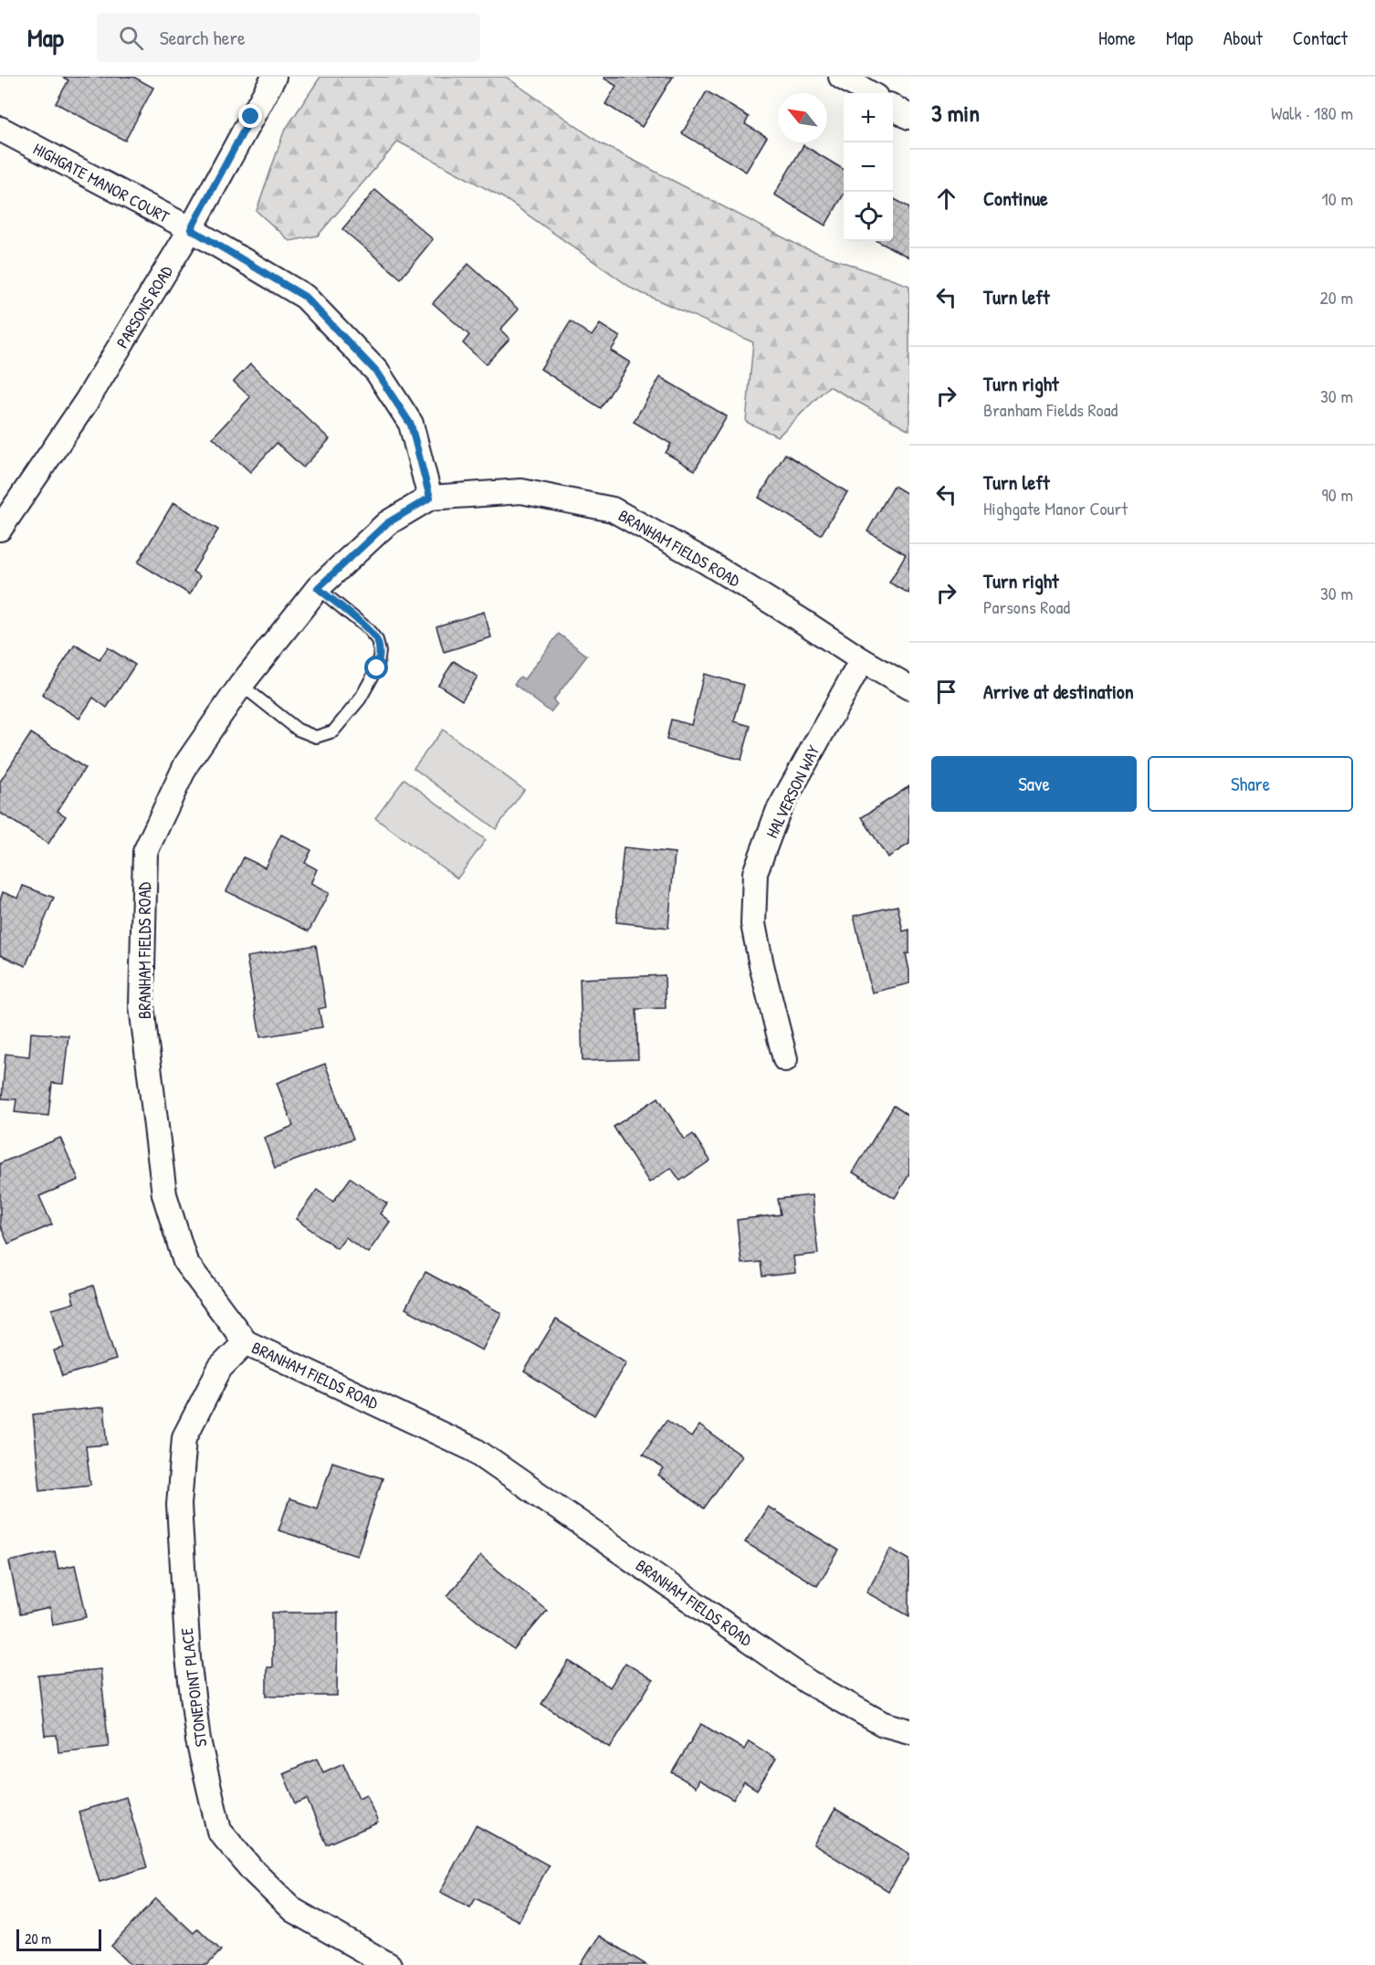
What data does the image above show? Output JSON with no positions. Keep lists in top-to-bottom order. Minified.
{"streets":{"street":["HIGHGATE MANOR COURT","PARSONS ROAD","BRANHAM FIELDS ROAD","HALVERSON WAY","STONEPOINT PLACE"]},"crossings":[["HIGHGATE MANOR COURT","PARSONS ROAD"],["HIGHGATE MANOR COURT","BRANHAM FIELDS ROAD"],["BRANHAM FIELDS ROAD","HALVERSON WAY"],["BRANHAM FIELDS ROAD","STONEPOINT PLACE"]],"scale_bar":"20 m","north":"top left","page":{"header":"Map","search":"Search here","nav":["Home","Map","About","Contact"],"heading":["3 min","Walk · 180 m"],"map_buttons":["+","−"],"list":[["Continue","10 m"],["Turn left","20 m"],["Turn right","Branham Fields Road","30 m"],["Turn left","Highgate Manor Court","90 m"],["Turn right","Parsons Road","30 m"],"Arrive at destination"],"buttons":["Save","Share"],"scale":"20 m"}}
